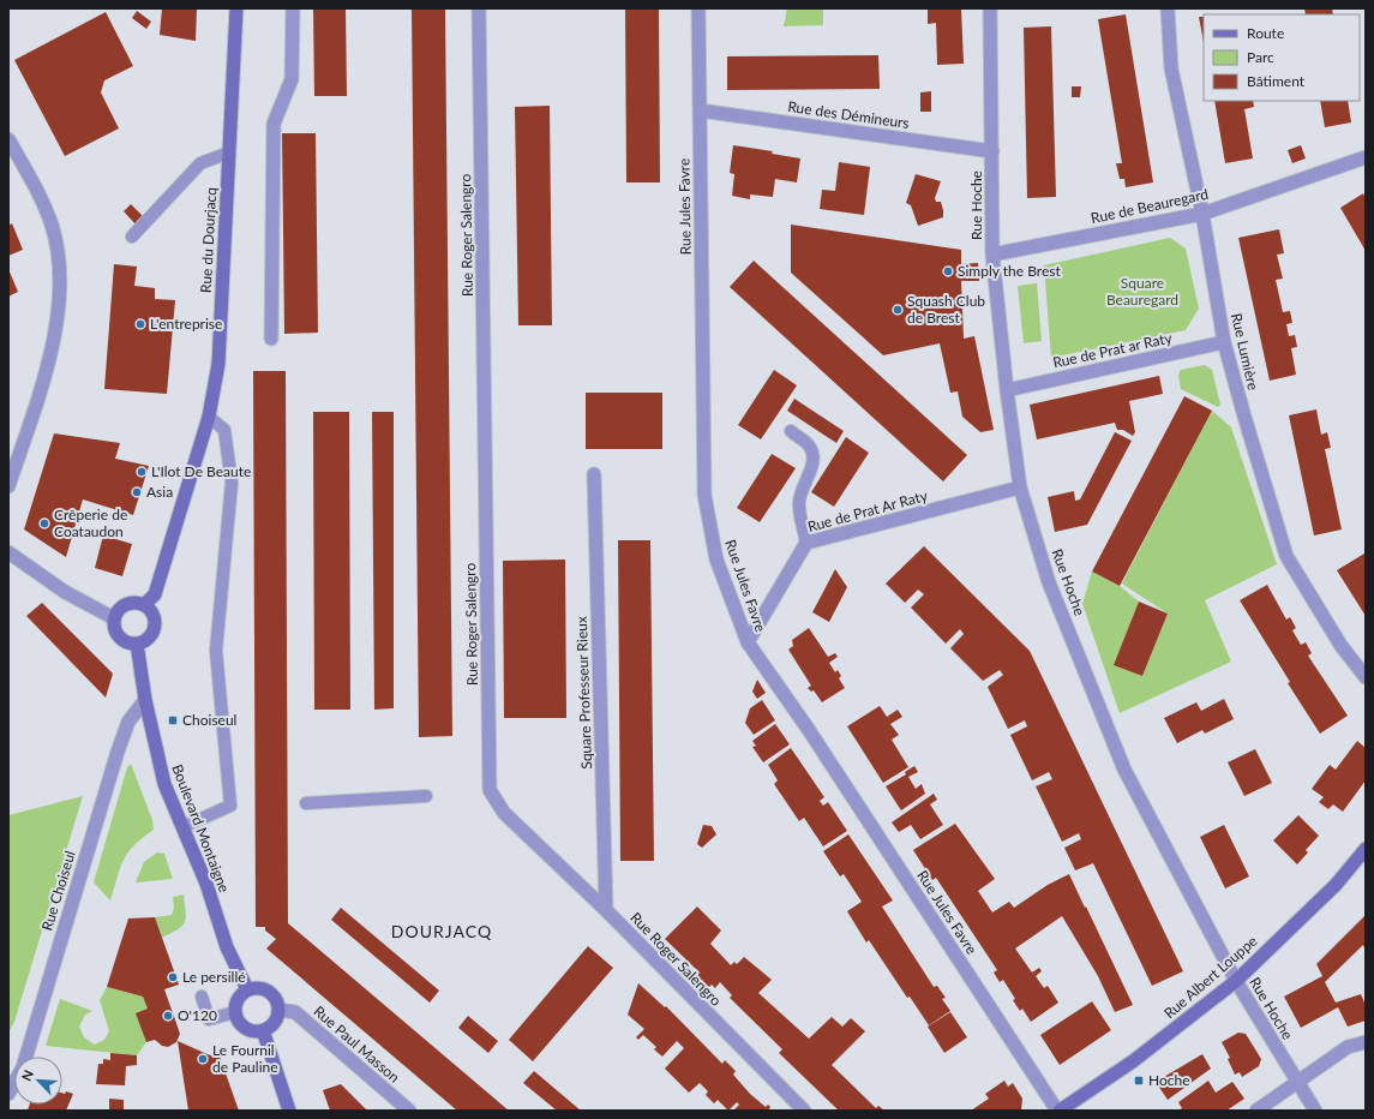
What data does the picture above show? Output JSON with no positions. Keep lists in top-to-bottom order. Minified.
{"streets":{"main road":["Rue du Dourjacq","Boulevard Montaigne","Rue Albert Louppe"],"street":["Rue des Démineurs","Rue Hoche","Rue Jules Favre","Rue de Beauregard","Rue Roger Salengro","Rue de Prat ar Raty","Rue Lumière","Rue de Prat Ar Raty","Square Professeur Rieux","Rue Choiseul","Rue Paul Masson"]},"crossings":[["Rue des Démineurs","Rue Hoche"],["Rue des Démineurs","Rue Jules Favre"],["Rue Hoche","Rue de Beauregard"],["Rue Hoche","Rue de Prat ar Raty"],["Rue Hoche","Rue de Prat Ar Raty"],["Rue Hoche","Rue Albert Louppe"],["Rue Jules Favre","Rue de Prat Ar Raty"],["Rue Jules Favre","Rue Albert Louppe"],["Rue de Beauregard","Rue Lumière"],["Rue Roger Salengro","Square Professeur Rieux"],["Rue du Dourjacq","Boulevard Montaigne"],["Rue de Prat ar Raty","Rue Lumière"],["Boulevard Montaigne","Rue Choiseul"],["Boulevard Montaigne","Rue Paul Masson"]],"districts":["DOURJACQ"],"parks":["Square Beauregard"],"places":{"other":["Simply the Brest","Squash Club de Brest","L'entreprise","L'Ilot De Beaute","Asia","Crêperie de Coataudon","Le persillé","O'120","Le Fournil de Pauline"],"transit":["Choiseul","Hoche"]},"legend":["Route","Parc","Bâtiment"],"north":"top left"}
